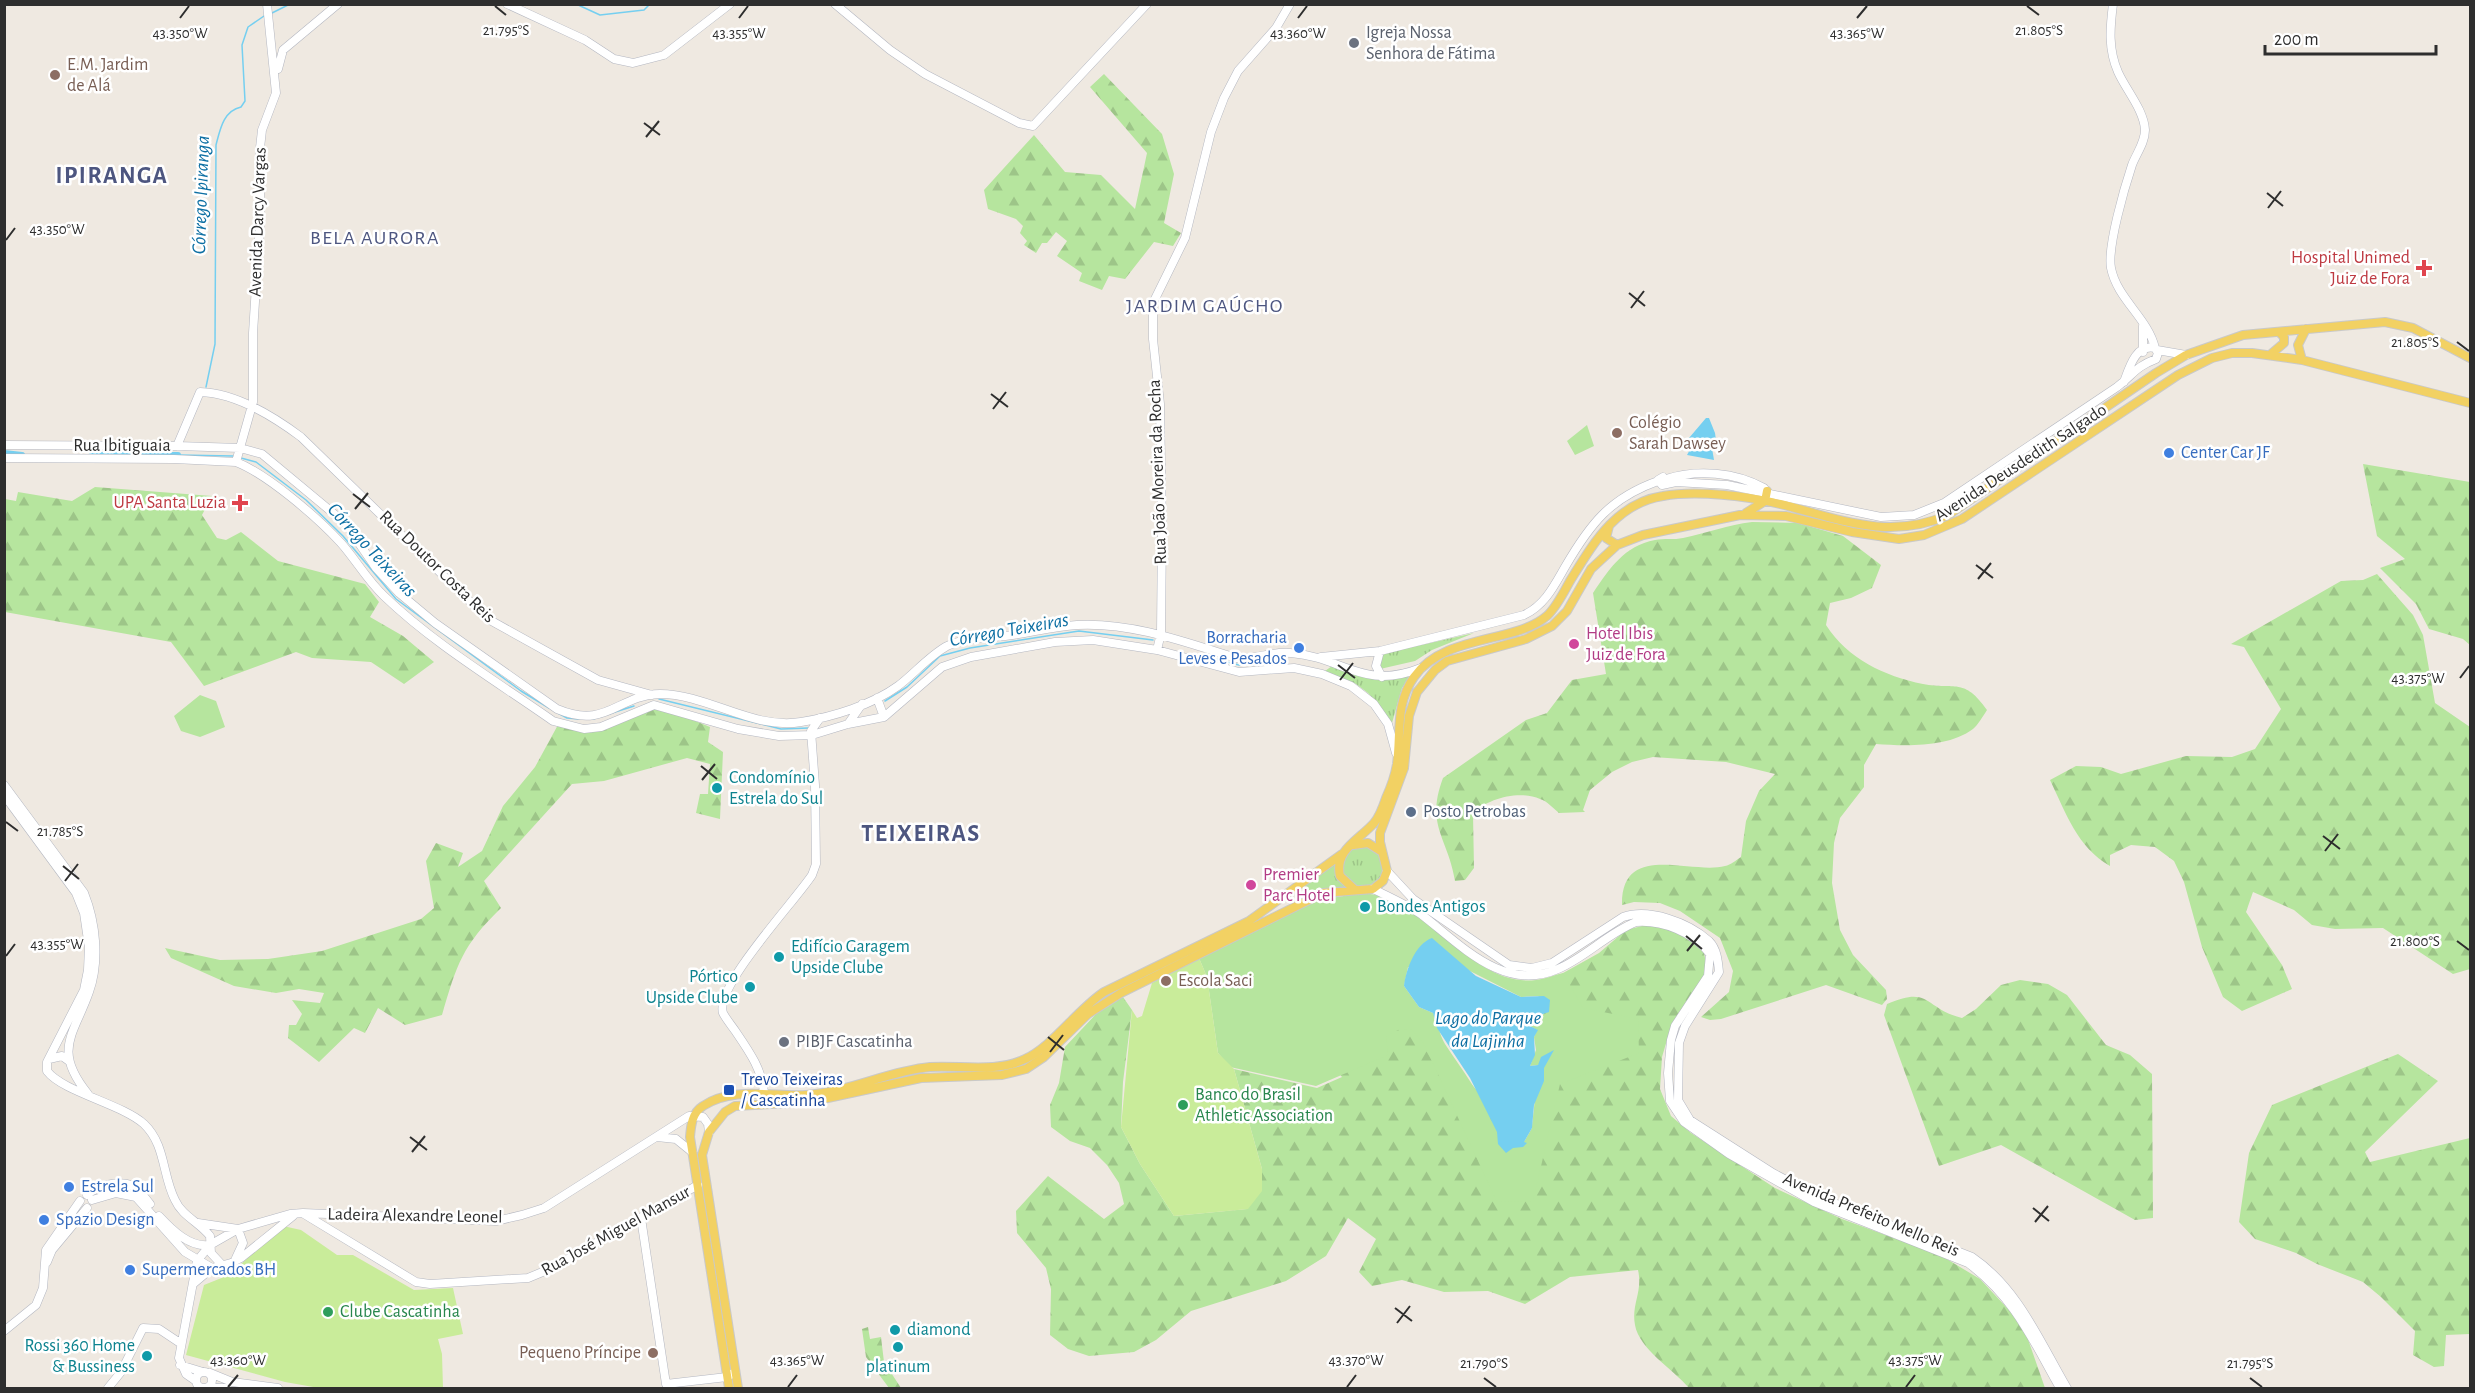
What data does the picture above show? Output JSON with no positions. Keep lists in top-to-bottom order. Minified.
{"streets":{"main road":["Avenida Deusdedith Salgado"],"street":["Avenida Darcy Vargas","Rua Ibitiguaia","Rua João Moreira da Rocha","Rua Doutor Costa Reis","Avenida Prefeito Mello Reis","Ladeira Alexandre Leonel","Rua José Miguel Mansur"]},"crossings":[["Avenida Darcy Vargas","Rua Ibitiguaia"],["Avenida Darcy Vargas","Rua Doutor Costa Reis"],["Rua Ibitiguaia","Rua Doutor Costa Reis"],["Avenida Deusdedith Salgado","Avenida Prefeito Mello Reis"],["Ladeira Alexandre Leonel","Rua José Miguel Mansur"]],"districts":["IPIRANGA","BELA AURORA","JARDIM GAÚCHO","TEIXEIRAS"],"water":["Córrego Ipiranga","Córrego Teixeiras","Lago do Parque da Lajinha"],"places":{"other":["Igreja Nossa Senhora de Fátima","E.M. Jardim de Alá","Colégio Sarah Dawsey","Center Car JF","Hotel Ibis Juiz de Fora","Borracharia Leves e Pesados","Condomínio Estrela do Sul","Posto Petrobas","Premier Parc Hotel","Bondes Antigos","Edifício Garagem Upside Clube","Escola Saci","Pórtico Upside Clube","PIBJF Cascatinha","Banco do Brasil Athletic Association","Estrela Sul","Spazio Design","Supermercados BH","Clube Cascatinha","diamond","platinum","Pequeno Príncipe","Rossi 360 Home & Bussiness"],"health":["Hospital Unimed Juiz de Fora","UPA Santa Luzia"],"transit":["Trevo Teixeiras / Cascatinha"]},"scale_bar":"200 m","coordinates":["21.795°S","21.805°S","43.350°W","43.355°W","43.360°W","43.365°W","43.375°W","21.785°S","21.800°S","43.370°W","21.790°S"]}
